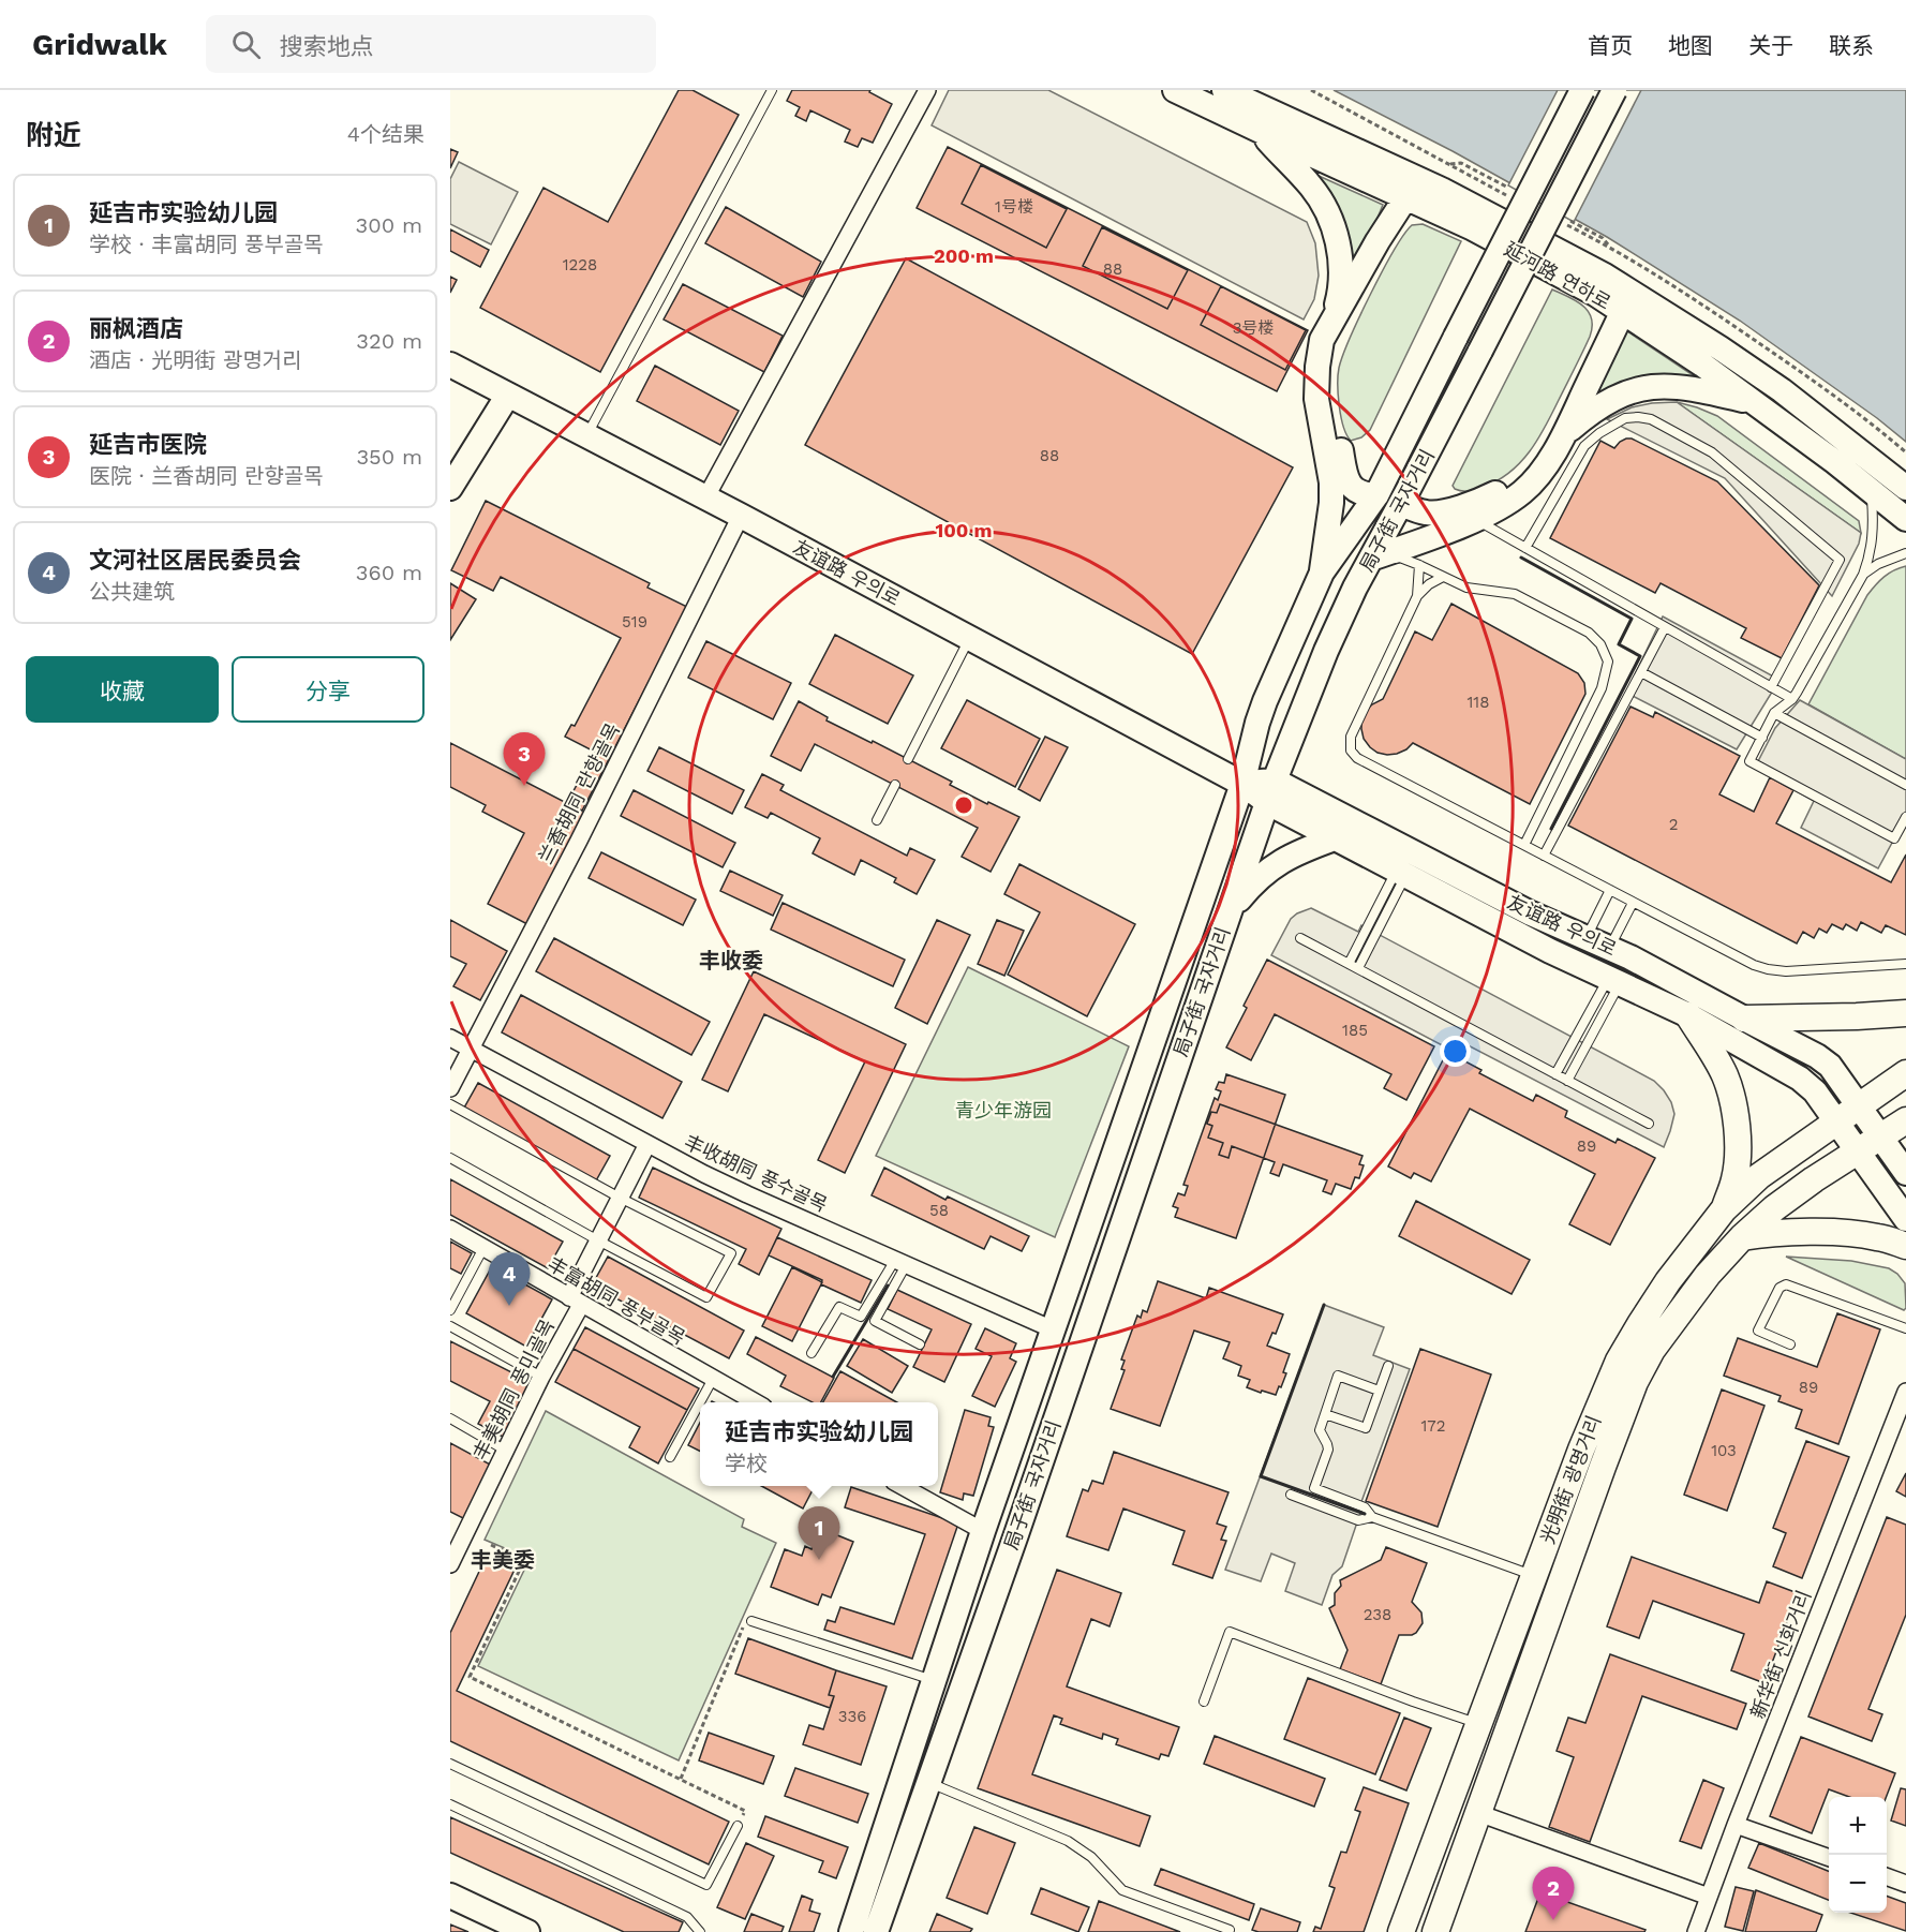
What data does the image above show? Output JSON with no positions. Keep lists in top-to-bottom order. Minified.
{"streets":{"main road":["延河路 연하로","局子街 국자거리","友谊路 우의로","光明街 광명거리"],"street":["兰香胡同 란향골목","丰收胡同 풍수골목","丰富胡同 풍부골목","丰美胡同 풍미골목","新华街 신화거리"]},"crossings":[["局子街 국자거리","友谊路 우의로"],["局子街 국자거리","丰收胡同 풍수골목"],["友谊路 우의로","兰香胡同 란향골목"],["友谊路 우의로","光明街 광명거리"],["兰香胡同 란향골목","丰收胡同 풍수골목"],["丰收胡同 풍수골목","丰美胡同 풍미골목"],["丰富胡同 풍부골목","丰美胡同 풍미골목"]],"districts":["丰收委","丰美委"],"parks":["青少年游园"],"house_numbers":["1号楼","1228","88","3号楼","88","519","118","2","185","89","58","89","172","103","238","336"],"page":{"header":"Gridwalk","search":"搜索地点","nav":["首页","地图","关于","联系"],"heading":["附近","4个结果"],"list":[{"mark":"1","name":"延吉市实验幼儿园","note":"学校 · 丰富胡同 풍부골목","value":"300 m"},{"mark":"2","name":"丽枫酒店","note":"酒店 · 光明街 광명거리","value":"320 m"},{"mark":"3","name":"延吉市医院","note":"医院 · 兰香胡同 란향골목","value":"350 m"},{"mark":"4","name":"文河社区居民委员会","note":"公共建筑","value":"360 m"}],"buttons":["收藏","分享"],"pins":["3","4","1","2"],"popup":["延吉市实验幼儿园","学校"],"map_buttons":["+","−"]},"rings":["200 m","100 m"]}
